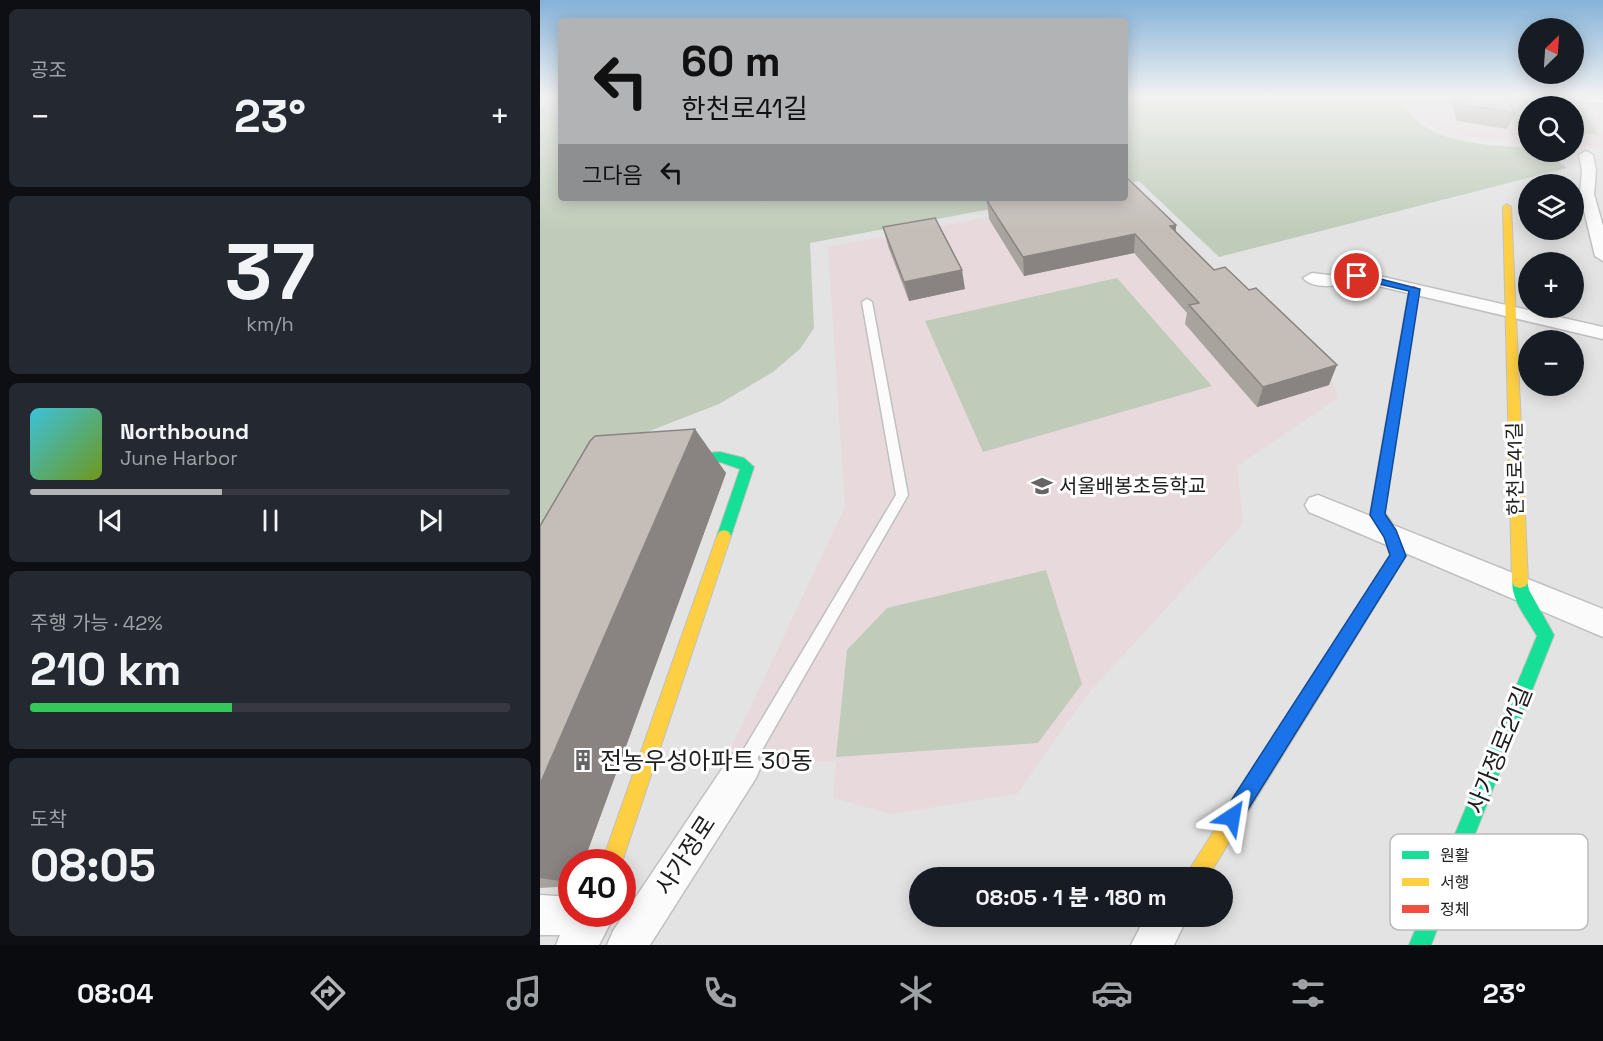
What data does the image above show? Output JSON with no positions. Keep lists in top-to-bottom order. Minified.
{"streets":{"street":["한천로41길","사가정로21길","사가정로"]},"crossings":[["한천로41길","사가정로21길"]],"places":{"school or university":["서울배봉초등학교"],"building":["전농우성아파트 30동"]},"legend":["원활","서행","정체"],"north":"top right","page":{"tile":["공조",["37","km/h"],["주행 가능 · 42%","210 km"],["도착","08:05"]],"map_buttons":["+","−"],"turn":["60 m","한천로41길"],"heat":["−","23°","+"],"then":"그다음","song":["Northbound","June Harbor"],"limit":"40","trip":"08:05 · 1 분 · 180 m","tabs":["08:04","23°"]}}
